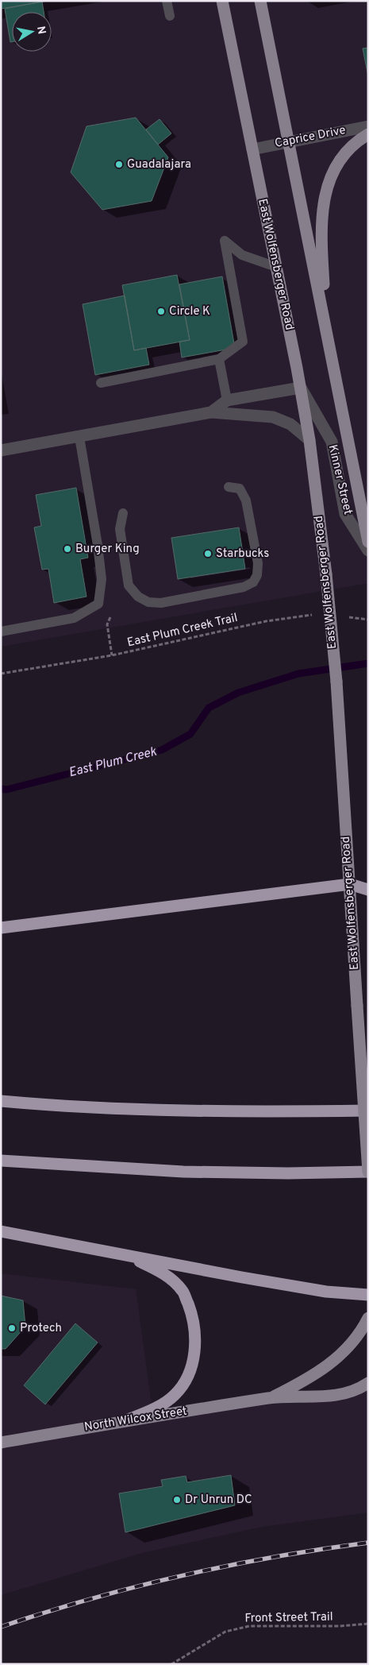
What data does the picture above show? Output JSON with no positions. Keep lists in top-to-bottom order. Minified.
{"streets":{"main road":["East Wolfensberger Road","North Wilcox Street"],"street":["Caprice Drive","Kinner Street"],"path":["East Plum Creek Trail","Front Street Trail"]},"crossings":[["Caprice Drive","East Wolfensberger Road"],["East Wolfensberger Road","Kinner Street"]],"water":["East Plum Creek"],"places":["Guadalajara","Circle K","Burger King","Starbucks","Protech","Dr Unrun DC"],"north":"right"}
